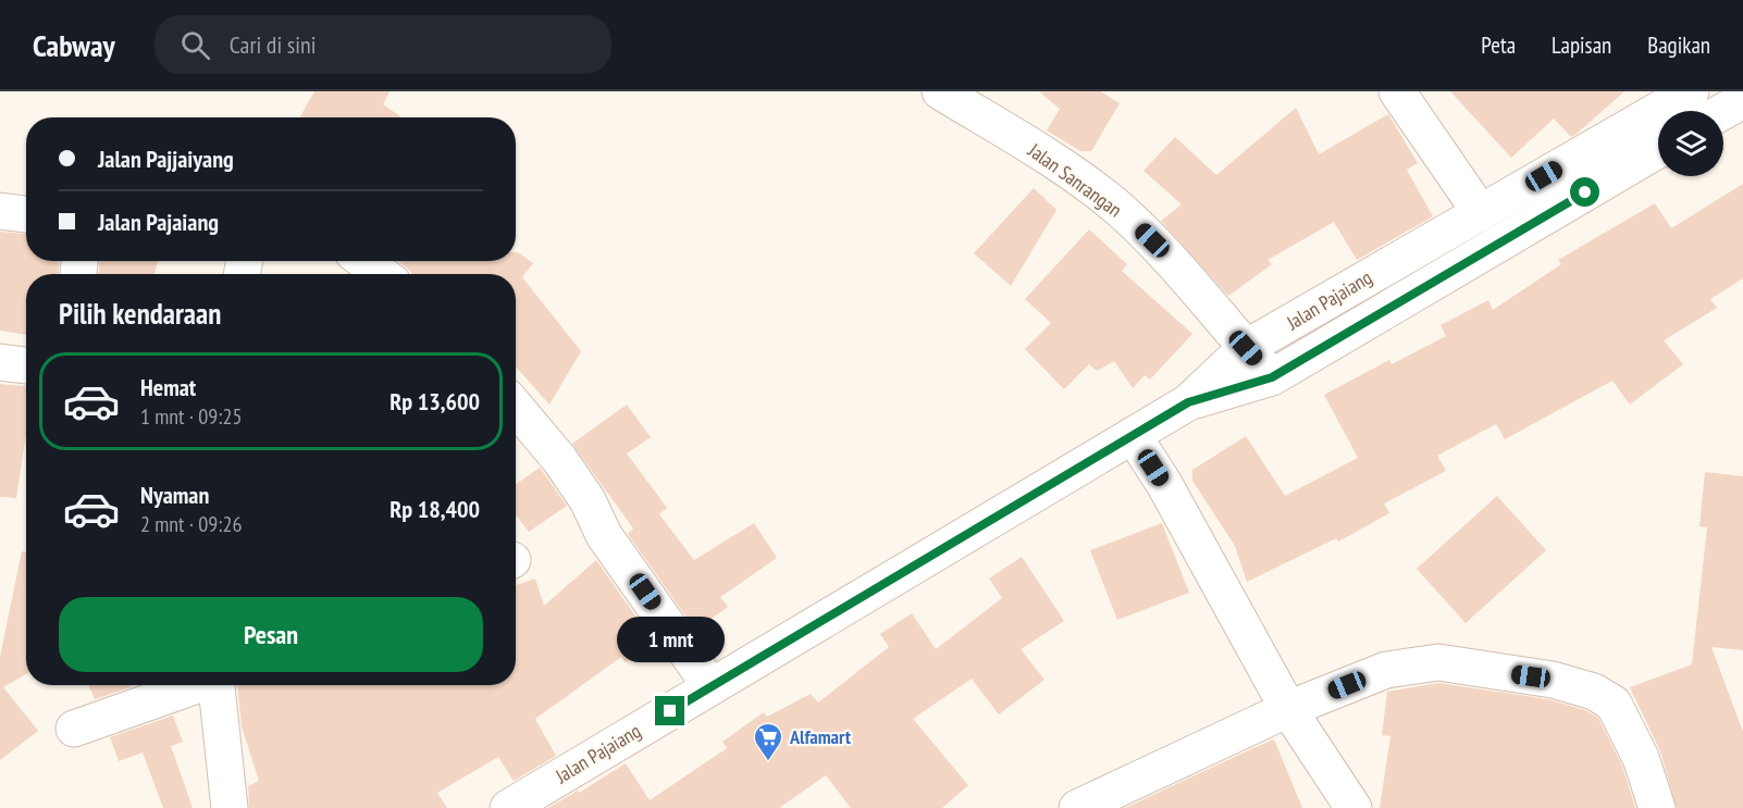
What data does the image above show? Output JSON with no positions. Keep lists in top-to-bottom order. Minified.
{"streets":{"street":["Jalan Sanrangan","Jalan Pajaiang"]},"crossings":[["Jalan Sanrangan","Jalan Pajaiang"]],"places":{"supermarket":["Alfamart"]},"page":{"header":"Cabway","search":"Cari di sini","nav":["Peta","Lapisan","Bagikan"],"banner":["Jalan Pajjaiyang","Jalan Pajaiang"],"heading":"Pilih kendaraan","list":[{"name":"Hemat","note":"1 mnt · 09:25","value":"Rp 13,600"},{"name":"Nyaman","note":"2 mnt · 09:26","value":"Rp 18,400"}],"buttons":"Pesan","bubble":"1 mnt"}}
